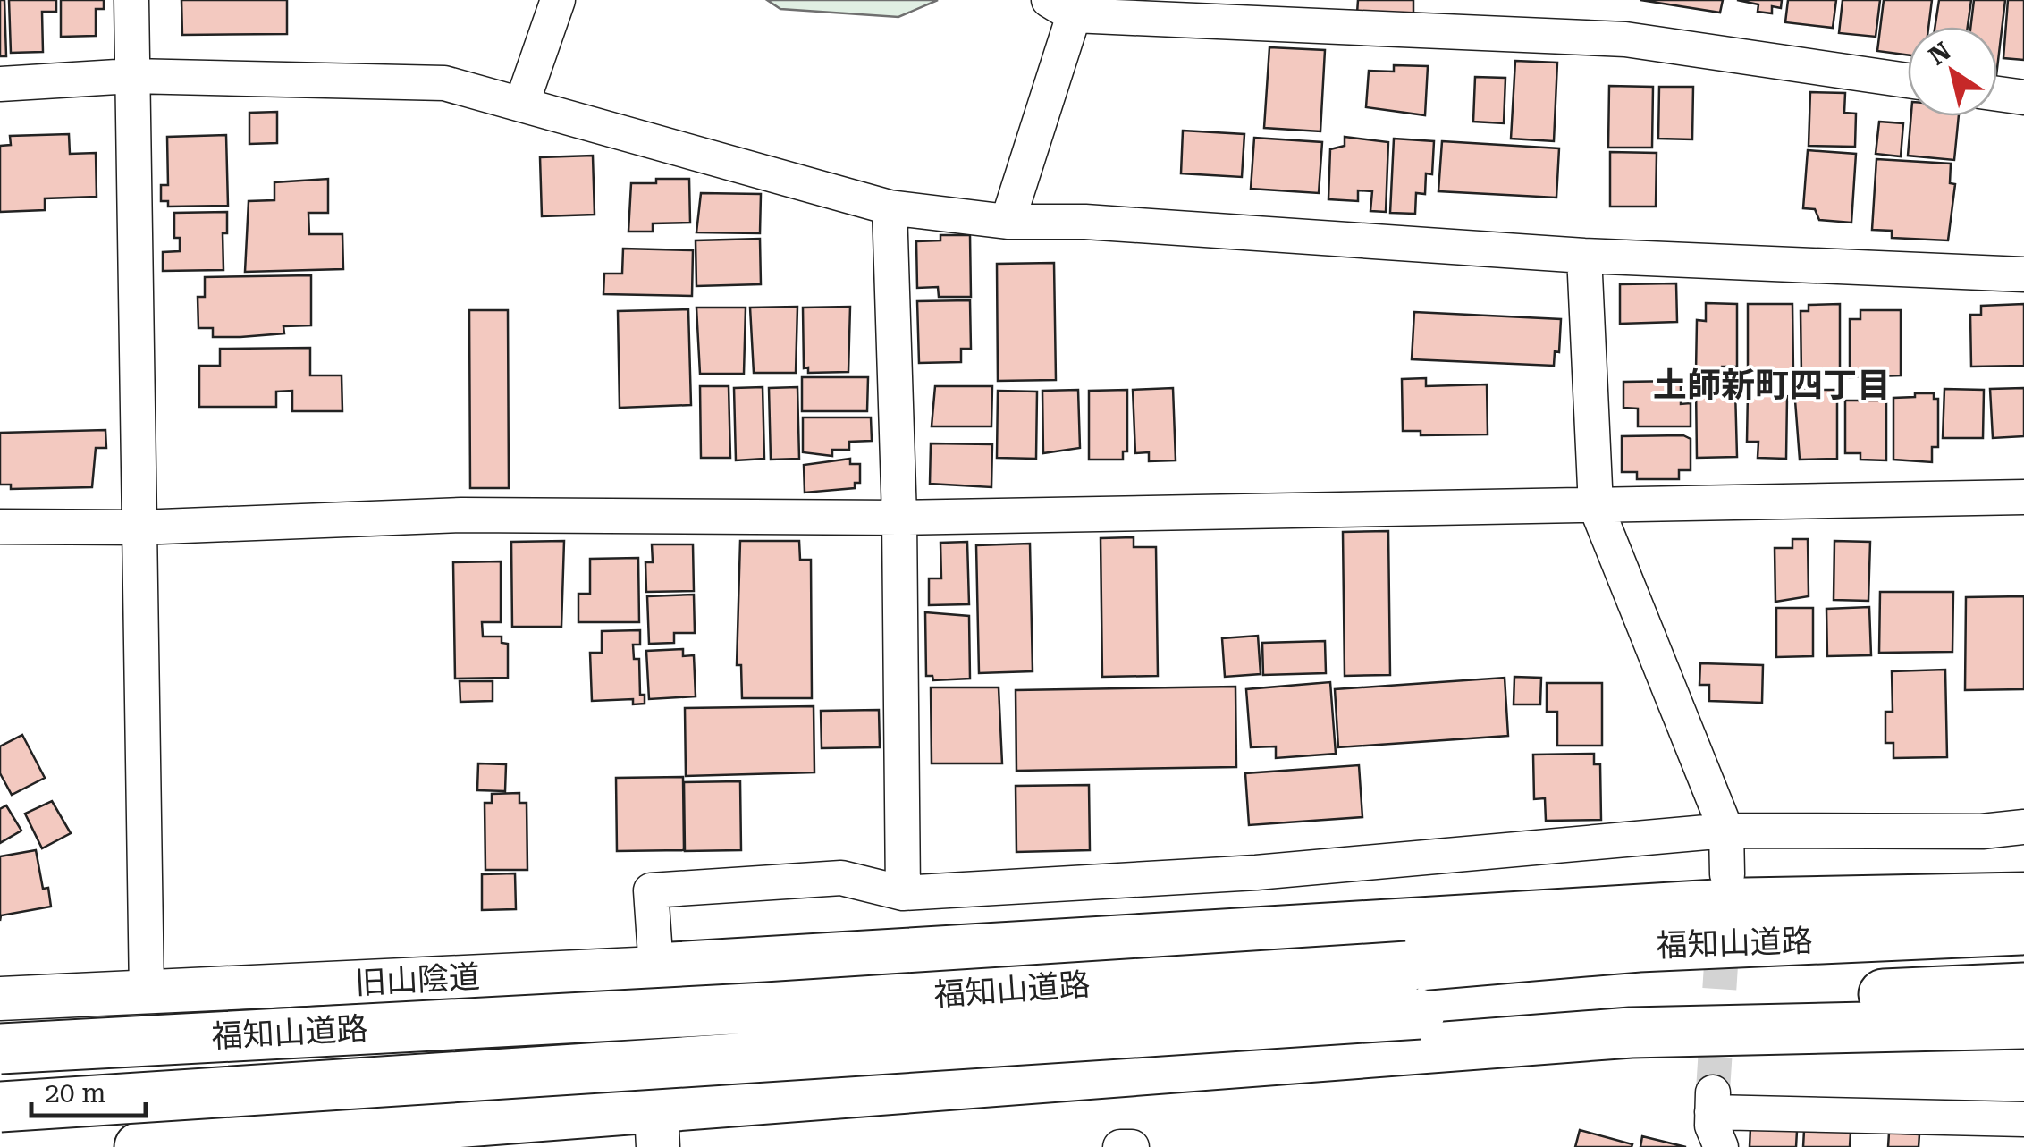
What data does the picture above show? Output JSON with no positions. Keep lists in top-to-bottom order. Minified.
{"streets":{"highway":["福知山道路"],"street":["旧山陰道"]},"districts":["土師新町四丁目"],"scale_bar":"20 m","north":"top left"}
